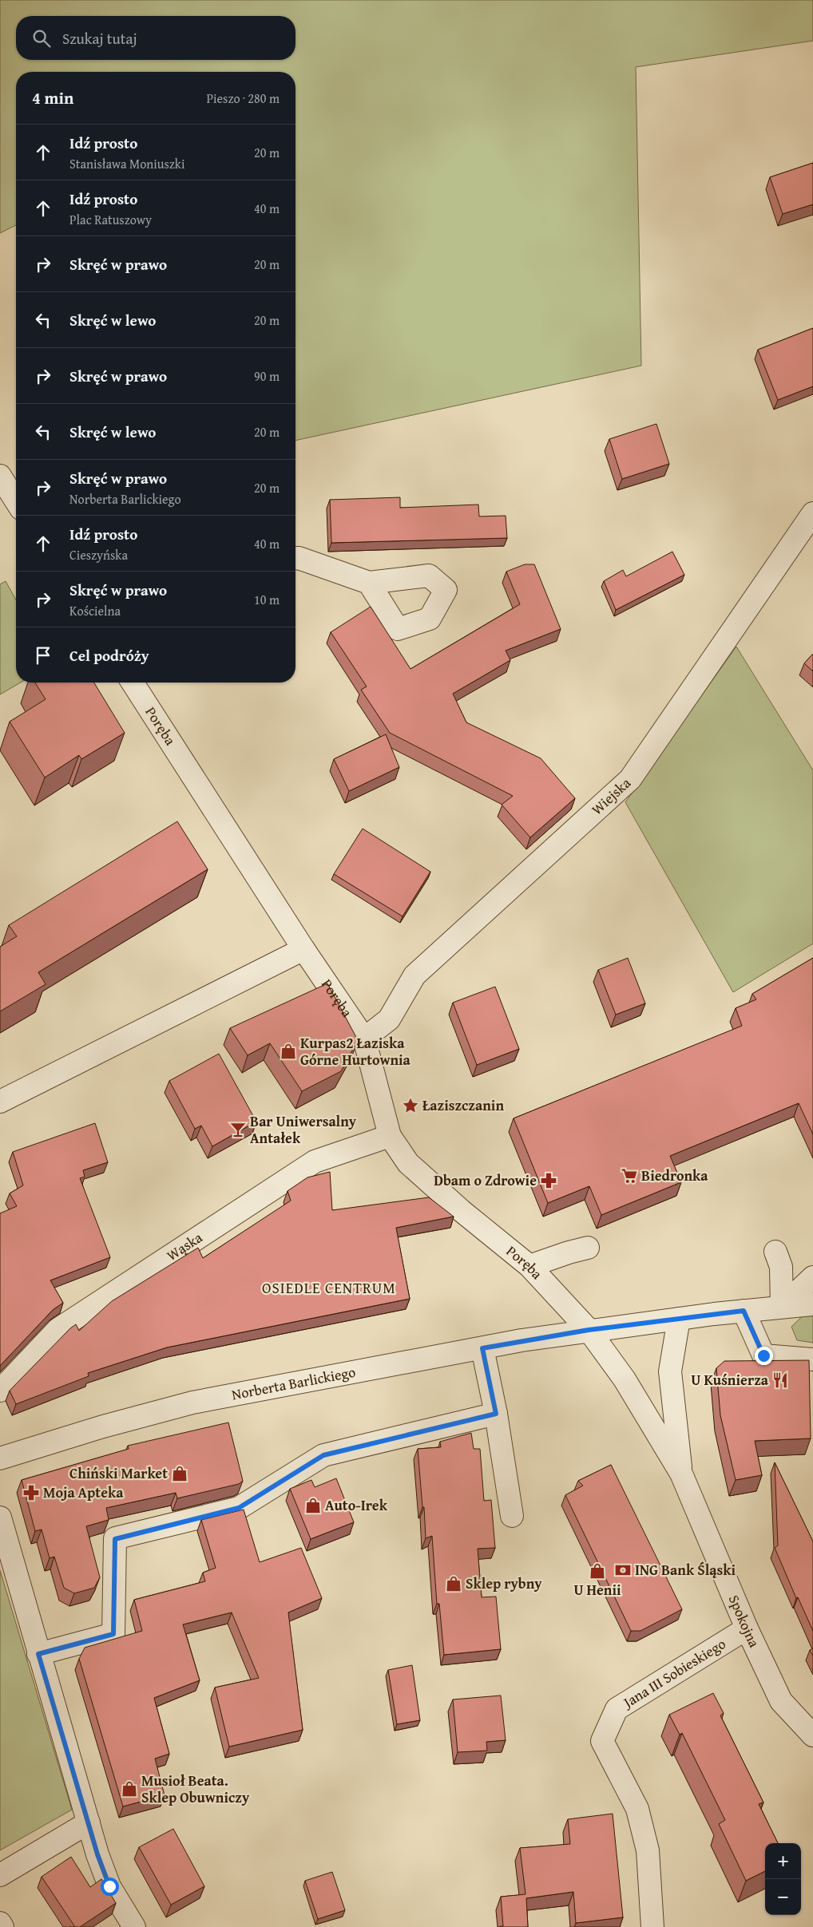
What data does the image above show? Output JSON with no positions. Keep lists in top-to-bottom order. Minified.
{"streets":{"street":["Poręba","Wiejska","Wąska","Norberta Barlickiego","Spokojna","Jana III Sobieskiego"]},"crossings":[["Poręba","Wiejska"],["Poręba","Wąska"],["Poręba","Norberta Barlickiego"],["Poręba","Spokojna"],["Norberta Barlickiego","Spokojna"],["Spokojna","Jana III Sobieskiego"]],"districts":["OSIEDLE CENTRUM"],"places":{"shop":["Kurpas2 Łaziska Górne Hurtownia","Chiński Market","Auto-Irek","U Henii","Sklep rybny","Musioł Beata. Sklep Obuwniczy"],"place":["Łaziszczanin"],"bar":["Bar Uniwersalny Antałek"],"supermarket":["Biedronka"],"pharmacy":["Dbam o Zdrowie","Moja Apteka"],"restaurant":["U Kuśnierza"],"bank":["ING Bank Śląski"]},"page":{"search":"Szukaj tutaj","heading":["4 min","Pieszo · 280 m"],"list":[["Idź prosto","Stanisława Moniuszki","20 m"],["Idź prosto","Plac Ratuszowy","40 m"],["Skręć w prawo","20 m"],["Skręć w lewo","20 m"],["Skręć w prawo","90 m"],["Skręć w lewo","20 m"],["Skręć w prawo","Norberta Barlickiego","20 m"],["Idź prosto","Cieszyńska","40 m"],["Skręć w prawo","Kościelna","10 m"],"Cel podróży"],"map_buttons":["+","−"]}}
